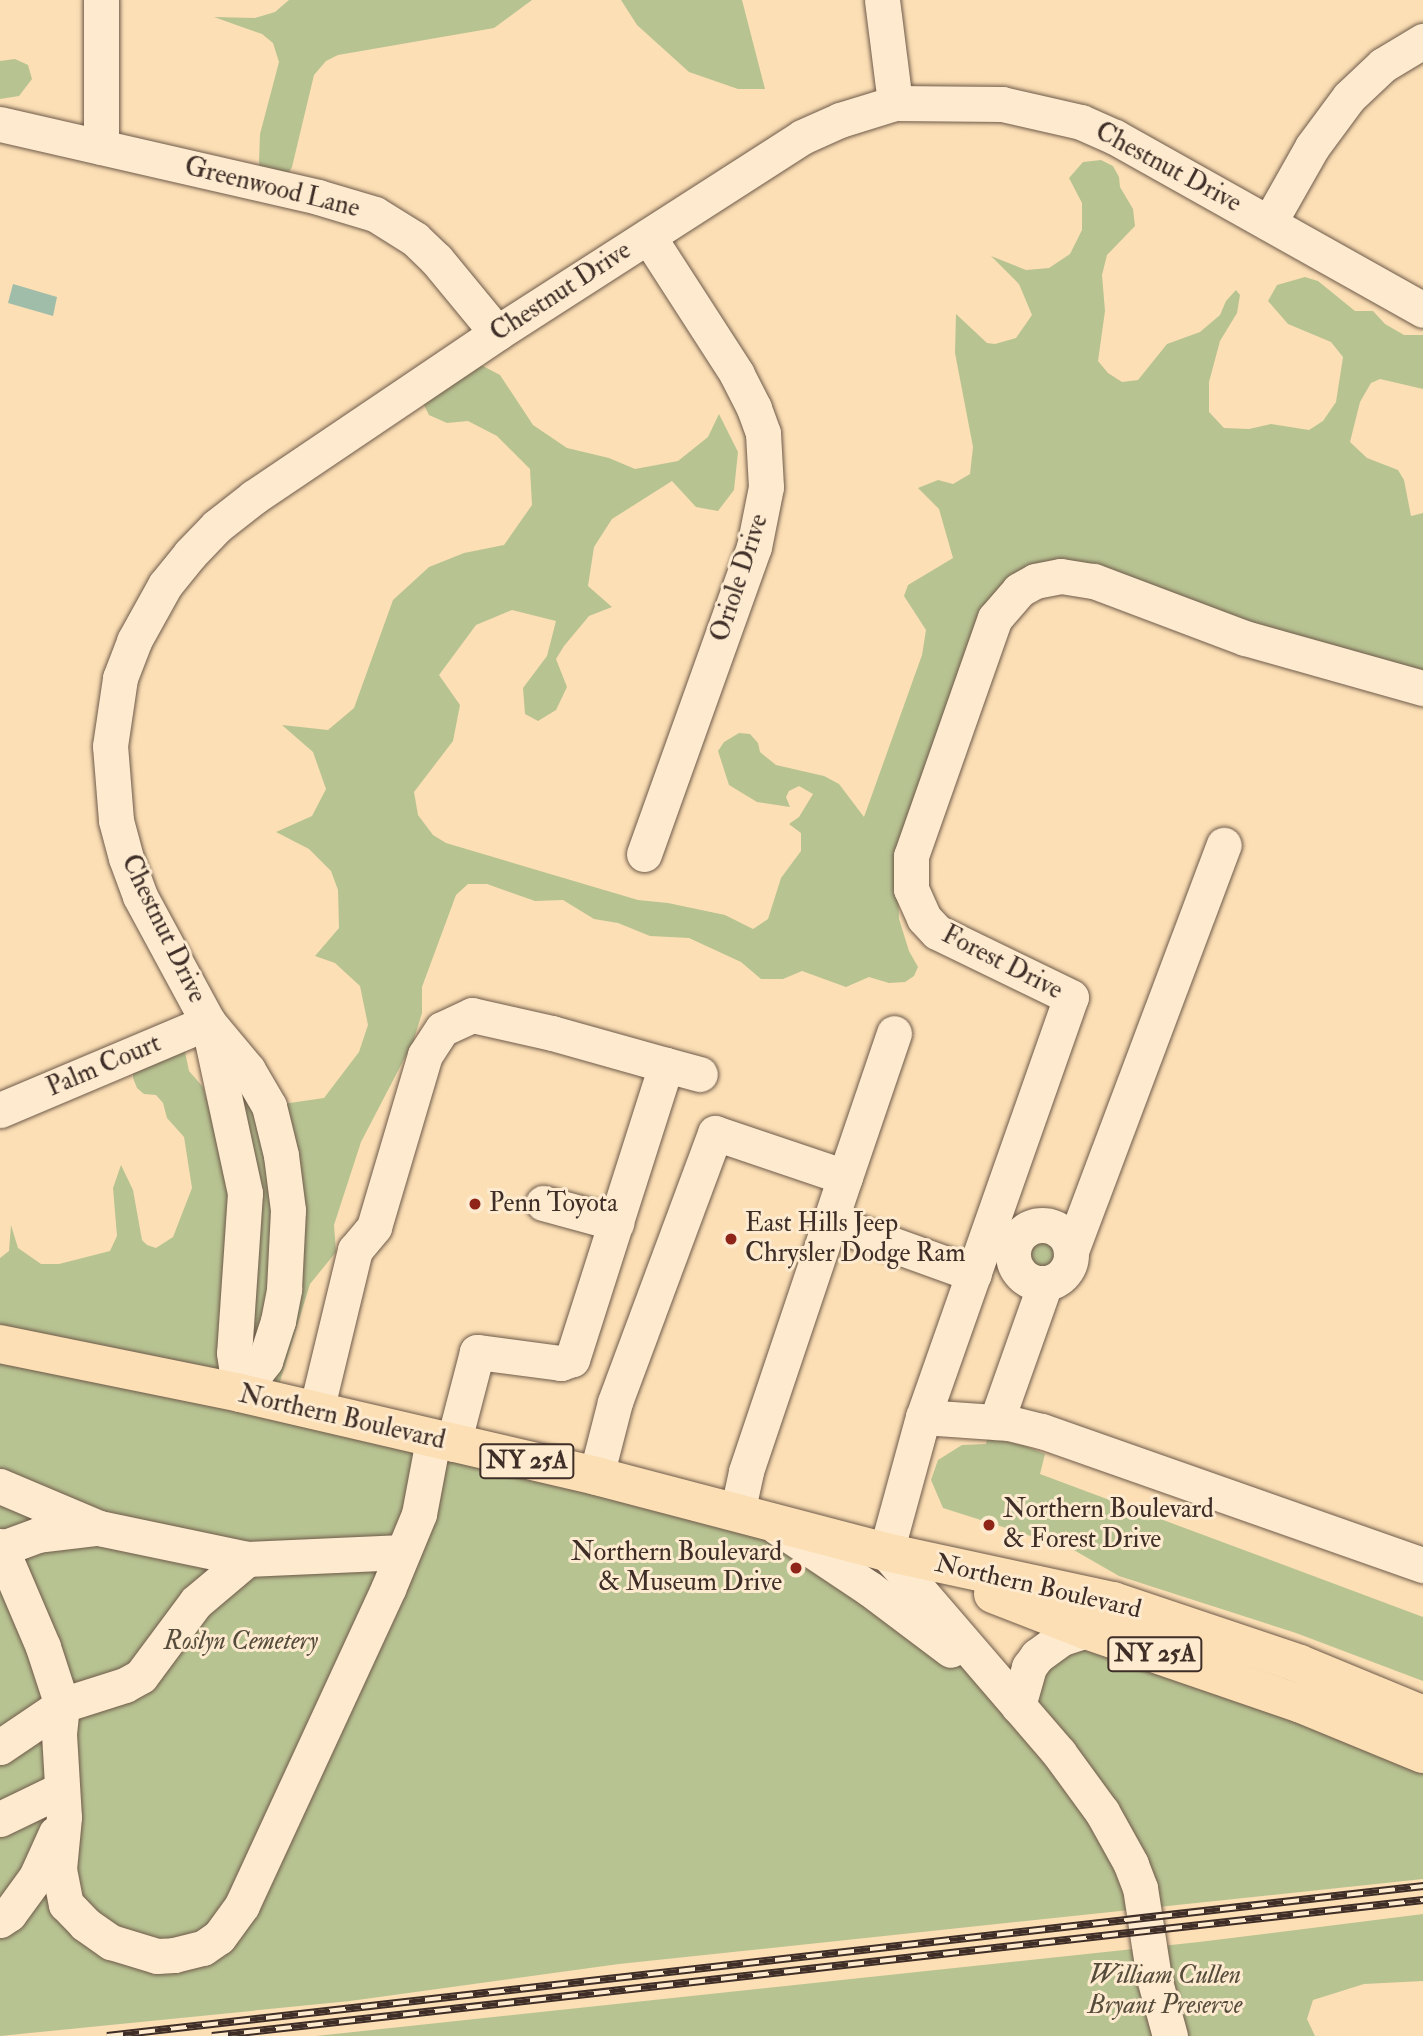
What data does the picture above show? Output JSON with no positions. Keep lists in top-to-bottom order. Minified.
{"streets":{"main road":["Northern Boulevard","NY 25A"],"street":["Chestnut Drive","Greenwood Lane","Oriole Drive","Forest Drive","Palm Court"]},"crossings":[["Chestnut Drive","Greenwood Lane"],["Chestnut Drive","Oriole Drive"],["Chestnut Drive","Palm Court"],["Chestnut Drive","Northern Boulevard"],["Forest Drive","Northern Boulevard"]],"parks":["Roslyn Cemetery","William Cullen Bryant Preserve"],"places":["Penn Toyota","East Hills Jeep Chrysler Dodge Ram","Northern Boulevard & Forest Drive","Northern Boulevard & Museum Drive"]}
